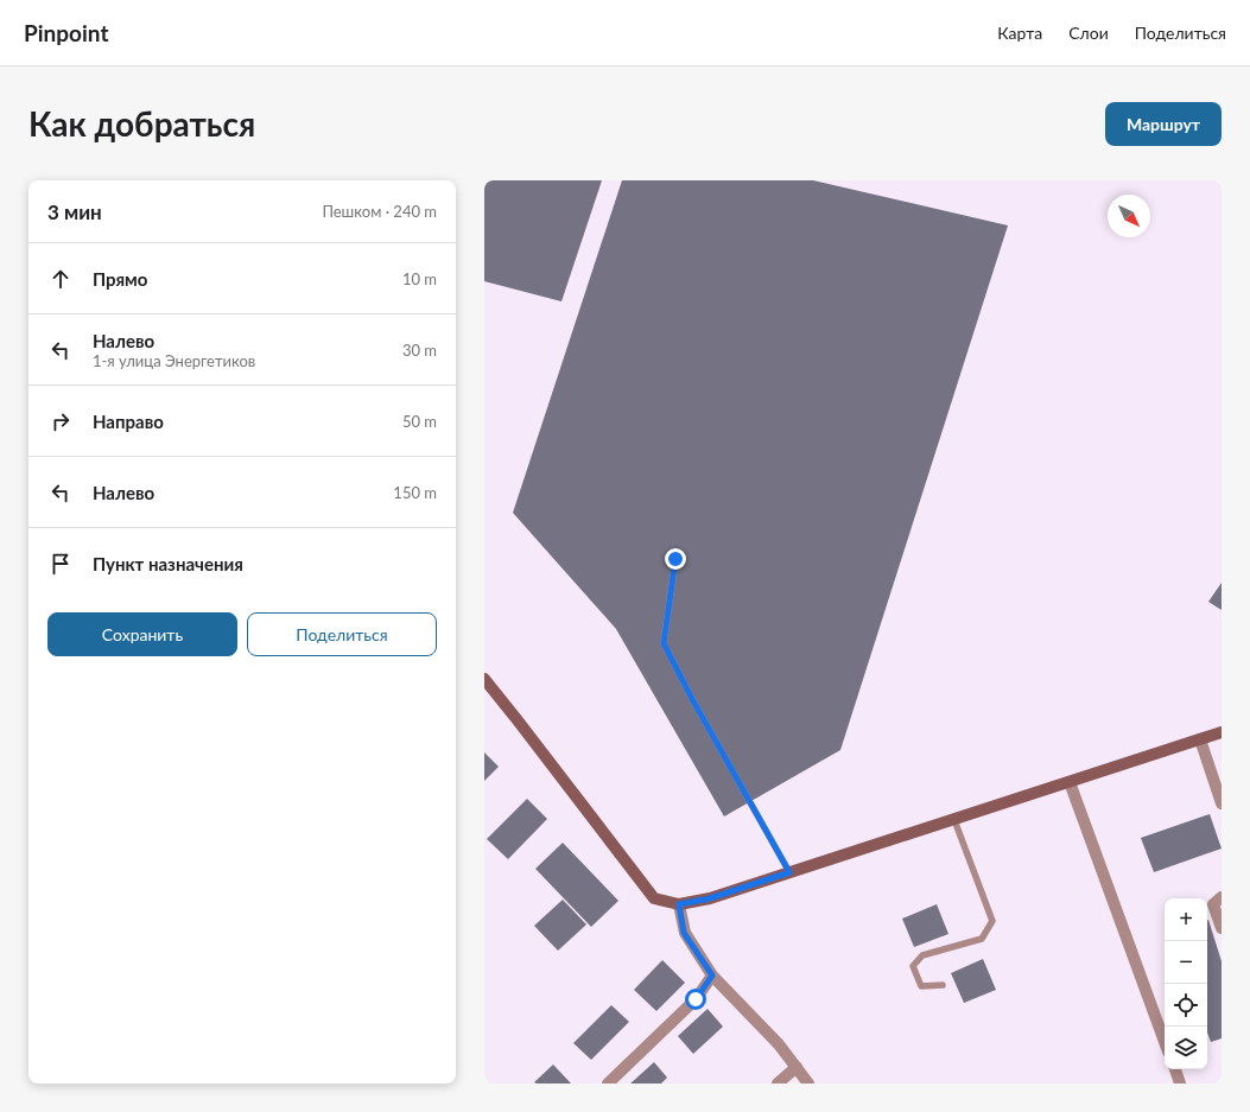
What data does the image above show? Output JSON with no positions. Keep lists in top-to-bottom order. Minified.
{"north":"bottom right","page":{"header":"Pinpoint","nav":["Карта","Слои","Поделиться"],"buttons":["Маршрут",["Сохранить","Поделиться"]],"title":"Как добраться","heading":["3 мин","Пешком · 240 m"],"list":[["Прямо","10 m"],["Налево","1-я улица Энергетиков","30 m"],["Направо","50 m"],["Налево","150 m"],"Пункт назначения"],"map_buttons":["+","−"]}}
